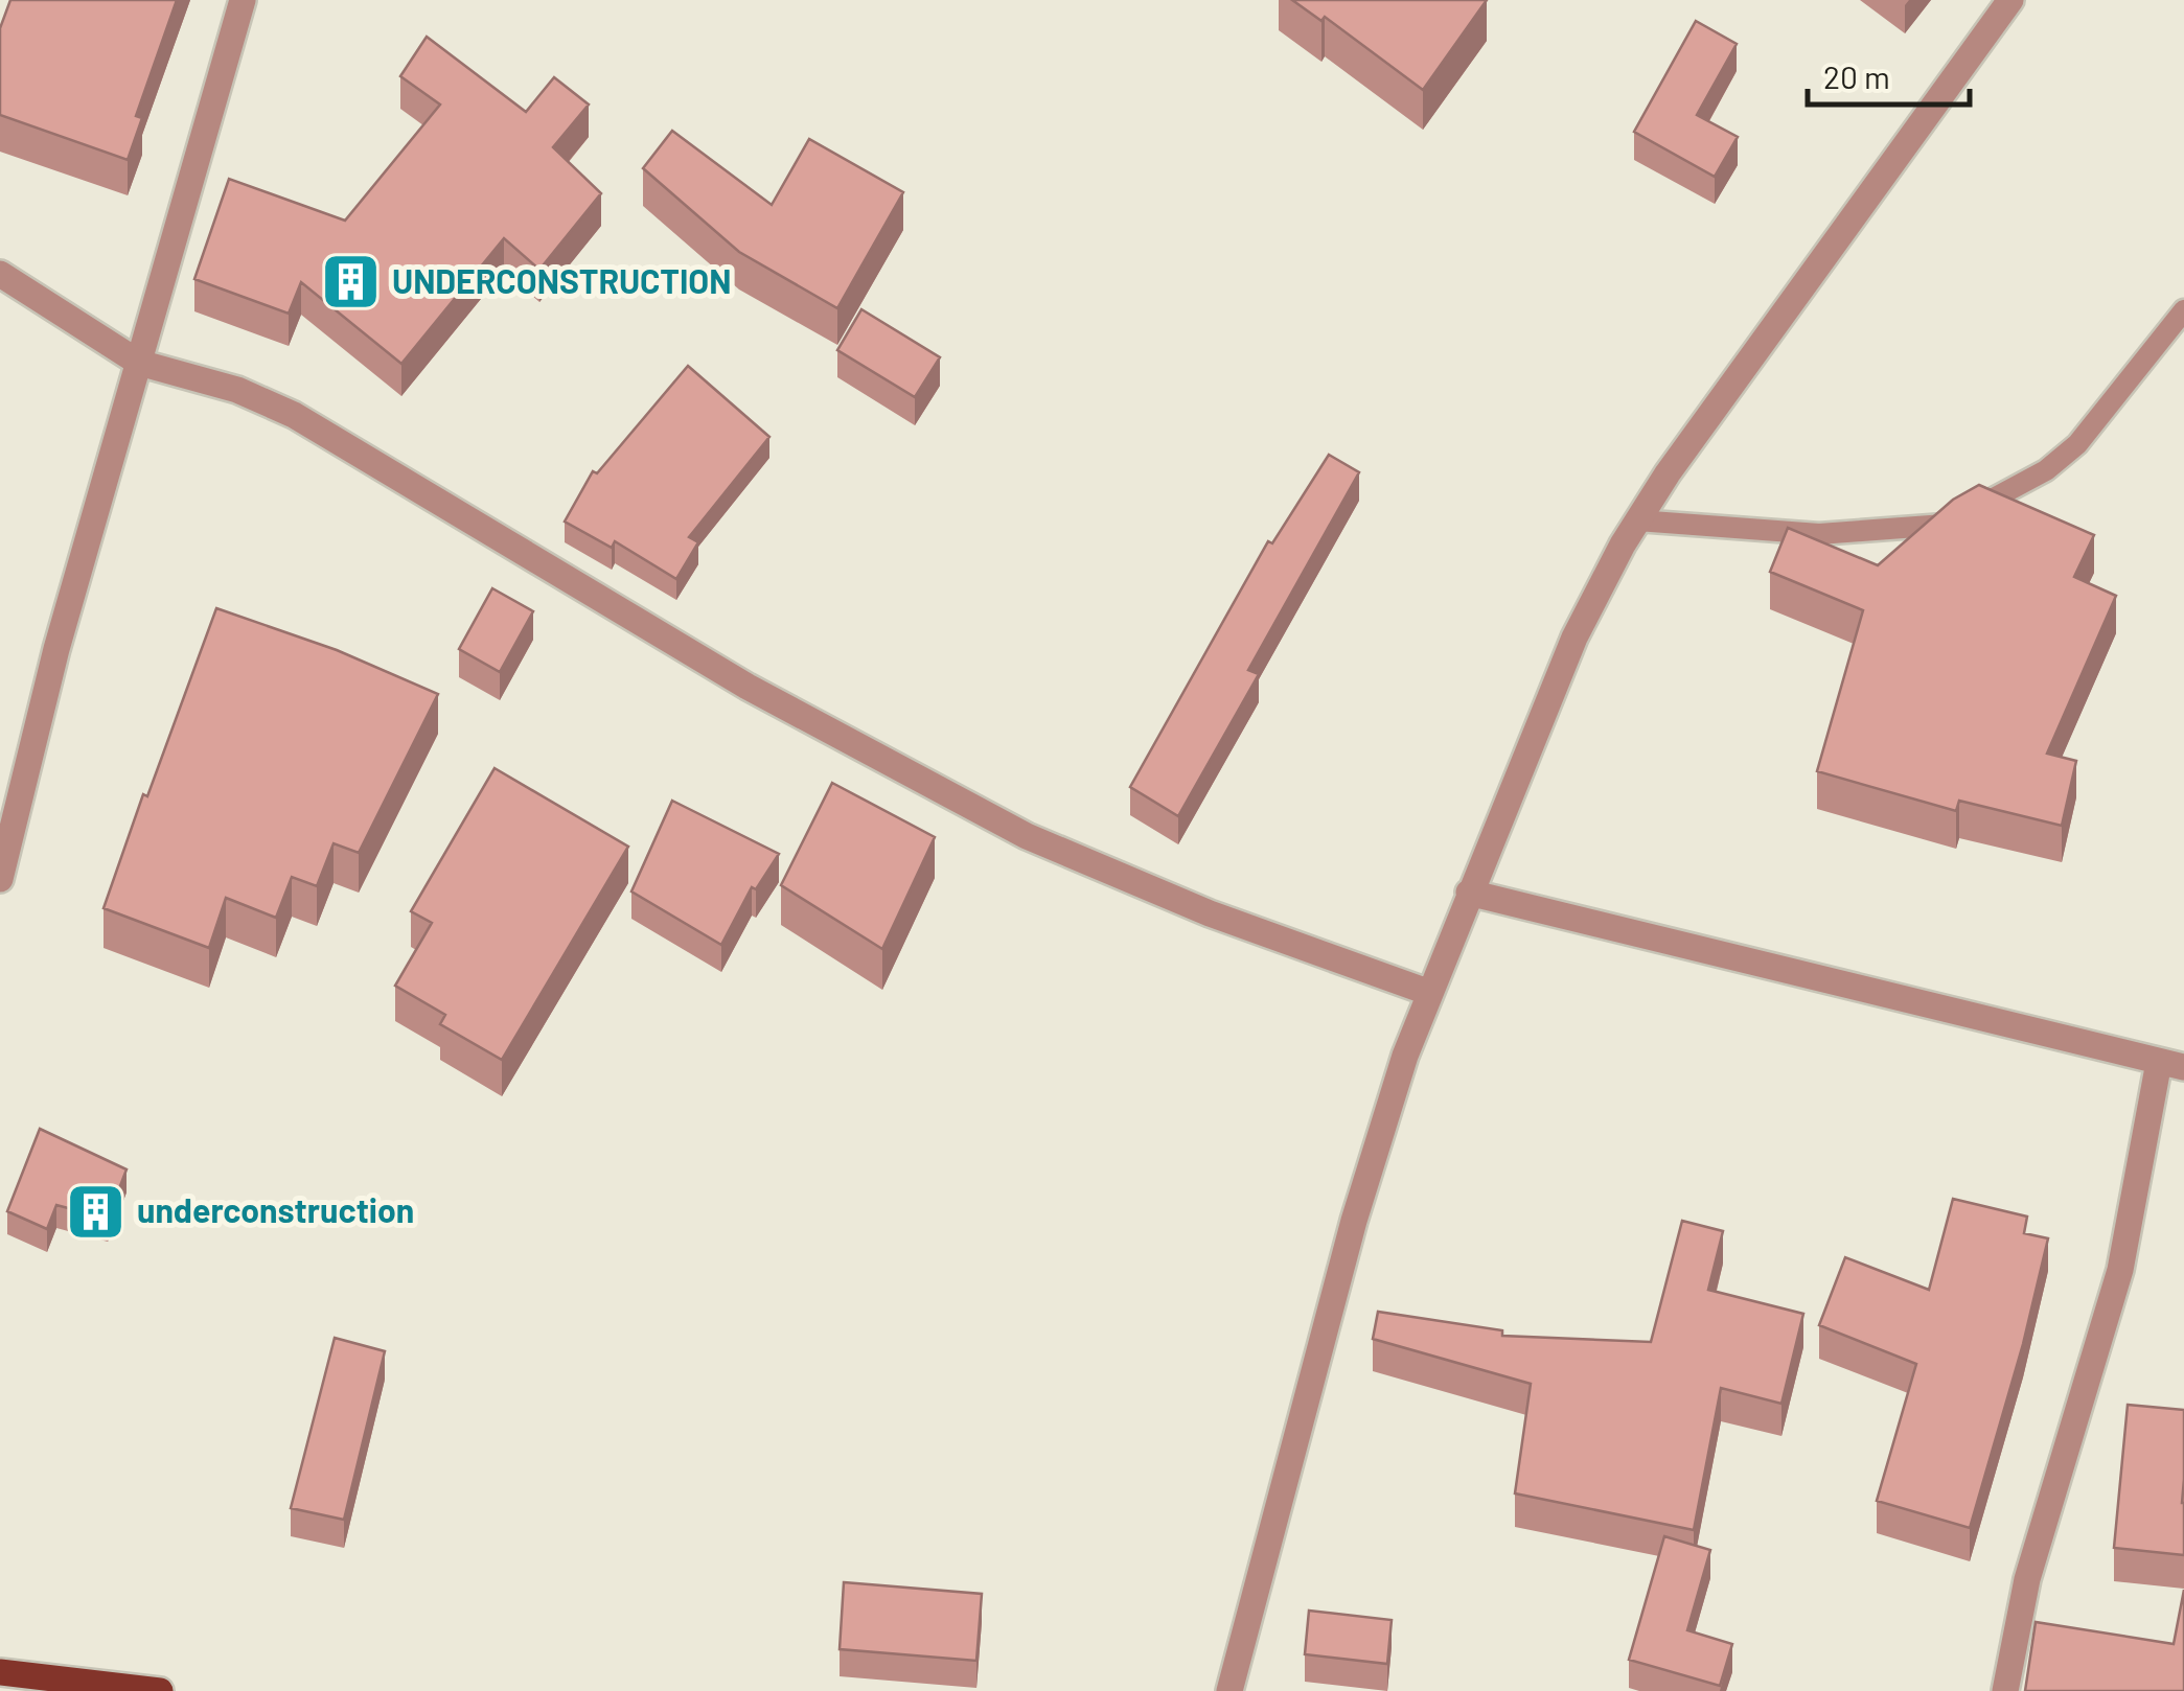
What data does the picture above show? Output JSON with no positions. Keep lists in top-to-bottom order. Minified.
{"places":{"building":["UNDERCONSTRUCTION","underconstruction"]},"scale_bar":"20 m"}
